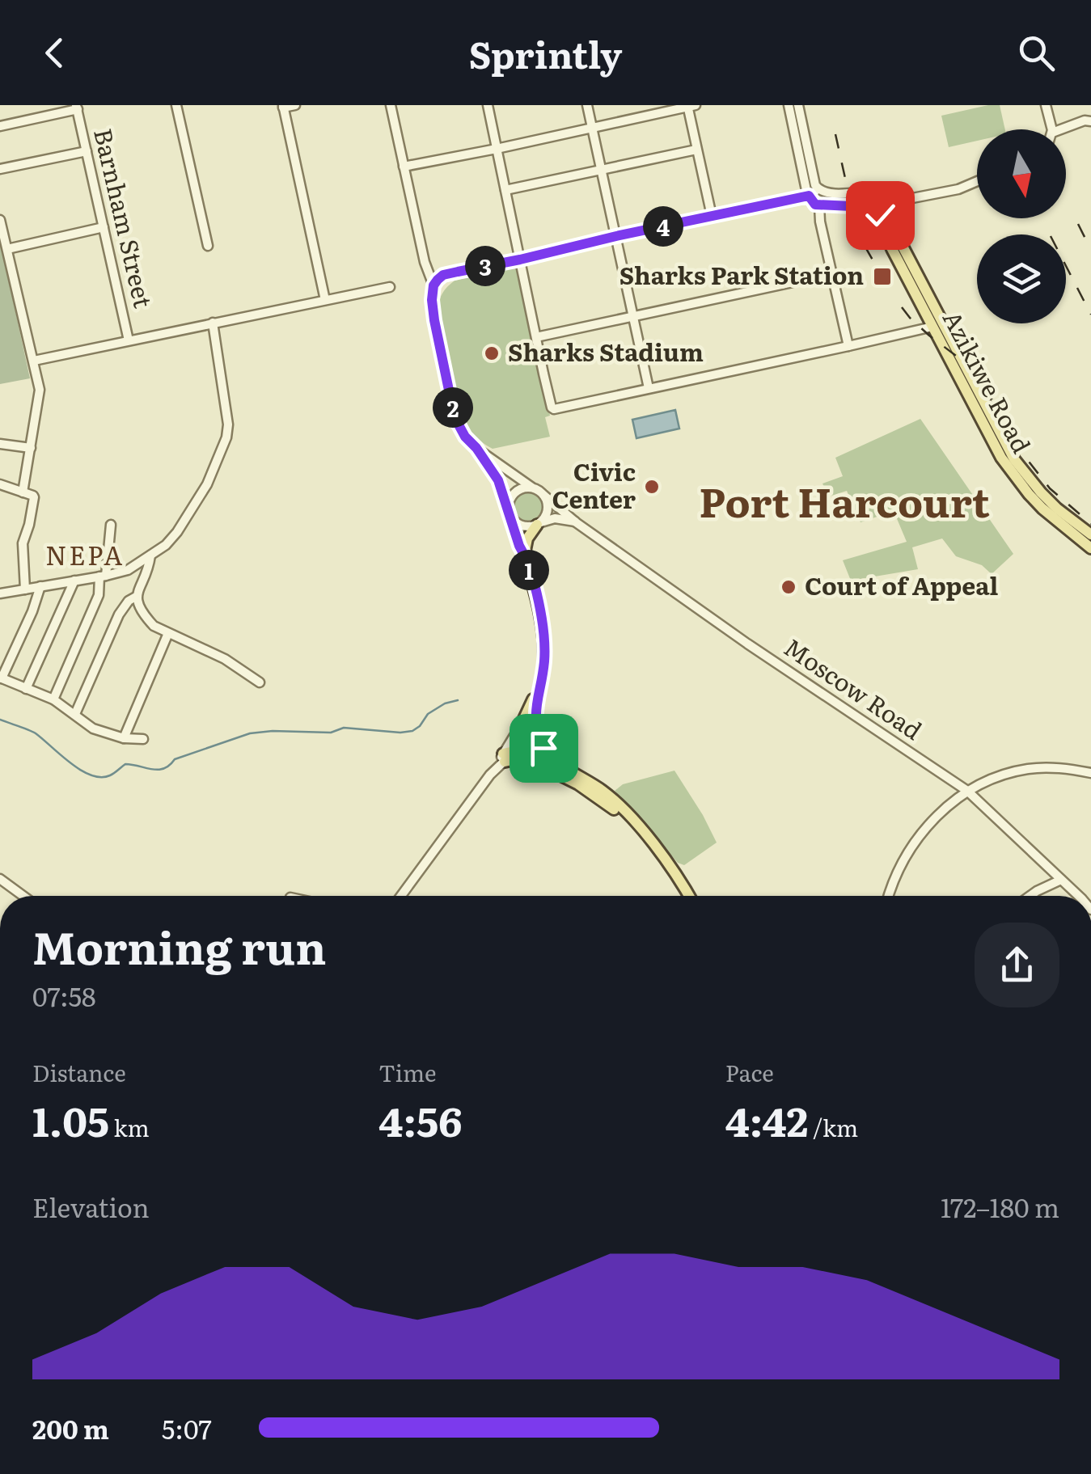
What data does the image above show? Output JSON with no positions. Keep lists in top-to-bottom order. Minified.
{"streets":{"main road":["Azikiwe Road"],"street":["Barnham Street","Moscow Road"]},"districts":["Port Harcourt","NEPA"],"places":{"transit":["Sharks Park Station"],"other":["Sharks Stadium","Civic Center","Court of Appeal"]},"north":"bottom","page":{"header":"Sprintly","pins":["4","3","2","1"],"heading":["Morning run","07:58"],"stats":[["Distance","1.05 km"],["Time","4:56"],["Pace","4:42 /km"]],"chart":["Elevation","172–180 m"],"list":[{"name":"200 m","note":"5:07"}]}}
